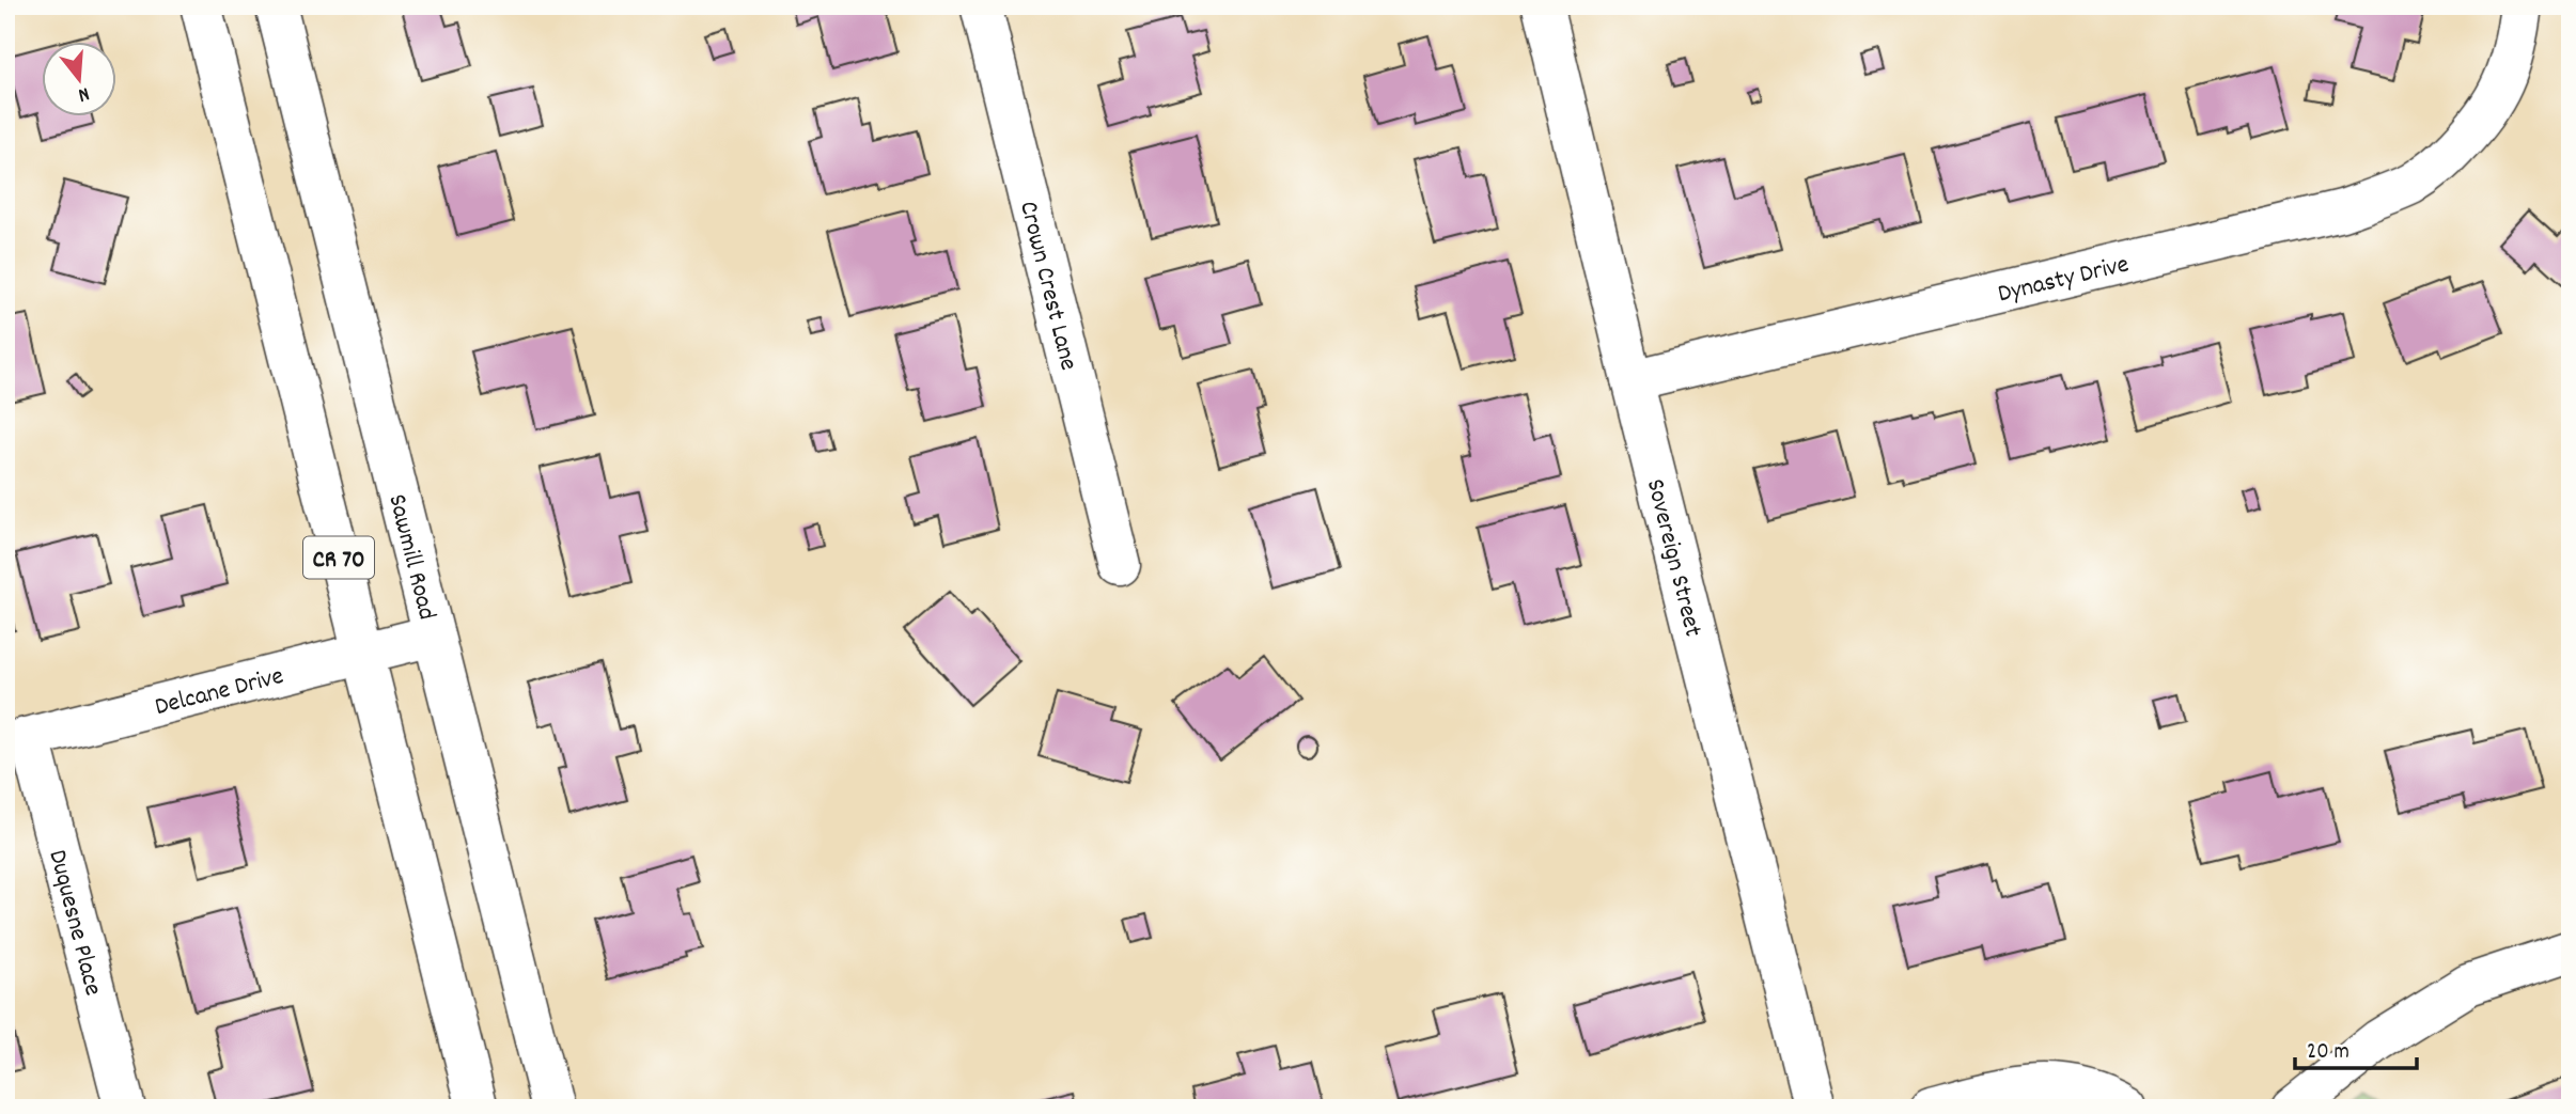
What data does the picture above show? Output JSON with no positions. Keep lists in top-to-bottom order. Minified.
{"streets":{"street":["Dynasty Drive","Crown Crest Lane","CR 70","Sawmill Road","Sovereign Street","Delcane Drive","Duquesne Place"]},"crossings":[["Dynasty Drive","Sovereign Street"],["CR 70","Delcane Drive"],["Sawmill Road","Delcane Drive"],["Delcane Drive","Duquesne Place"]],"scale_bar":"20 m","north":"bottom"}
